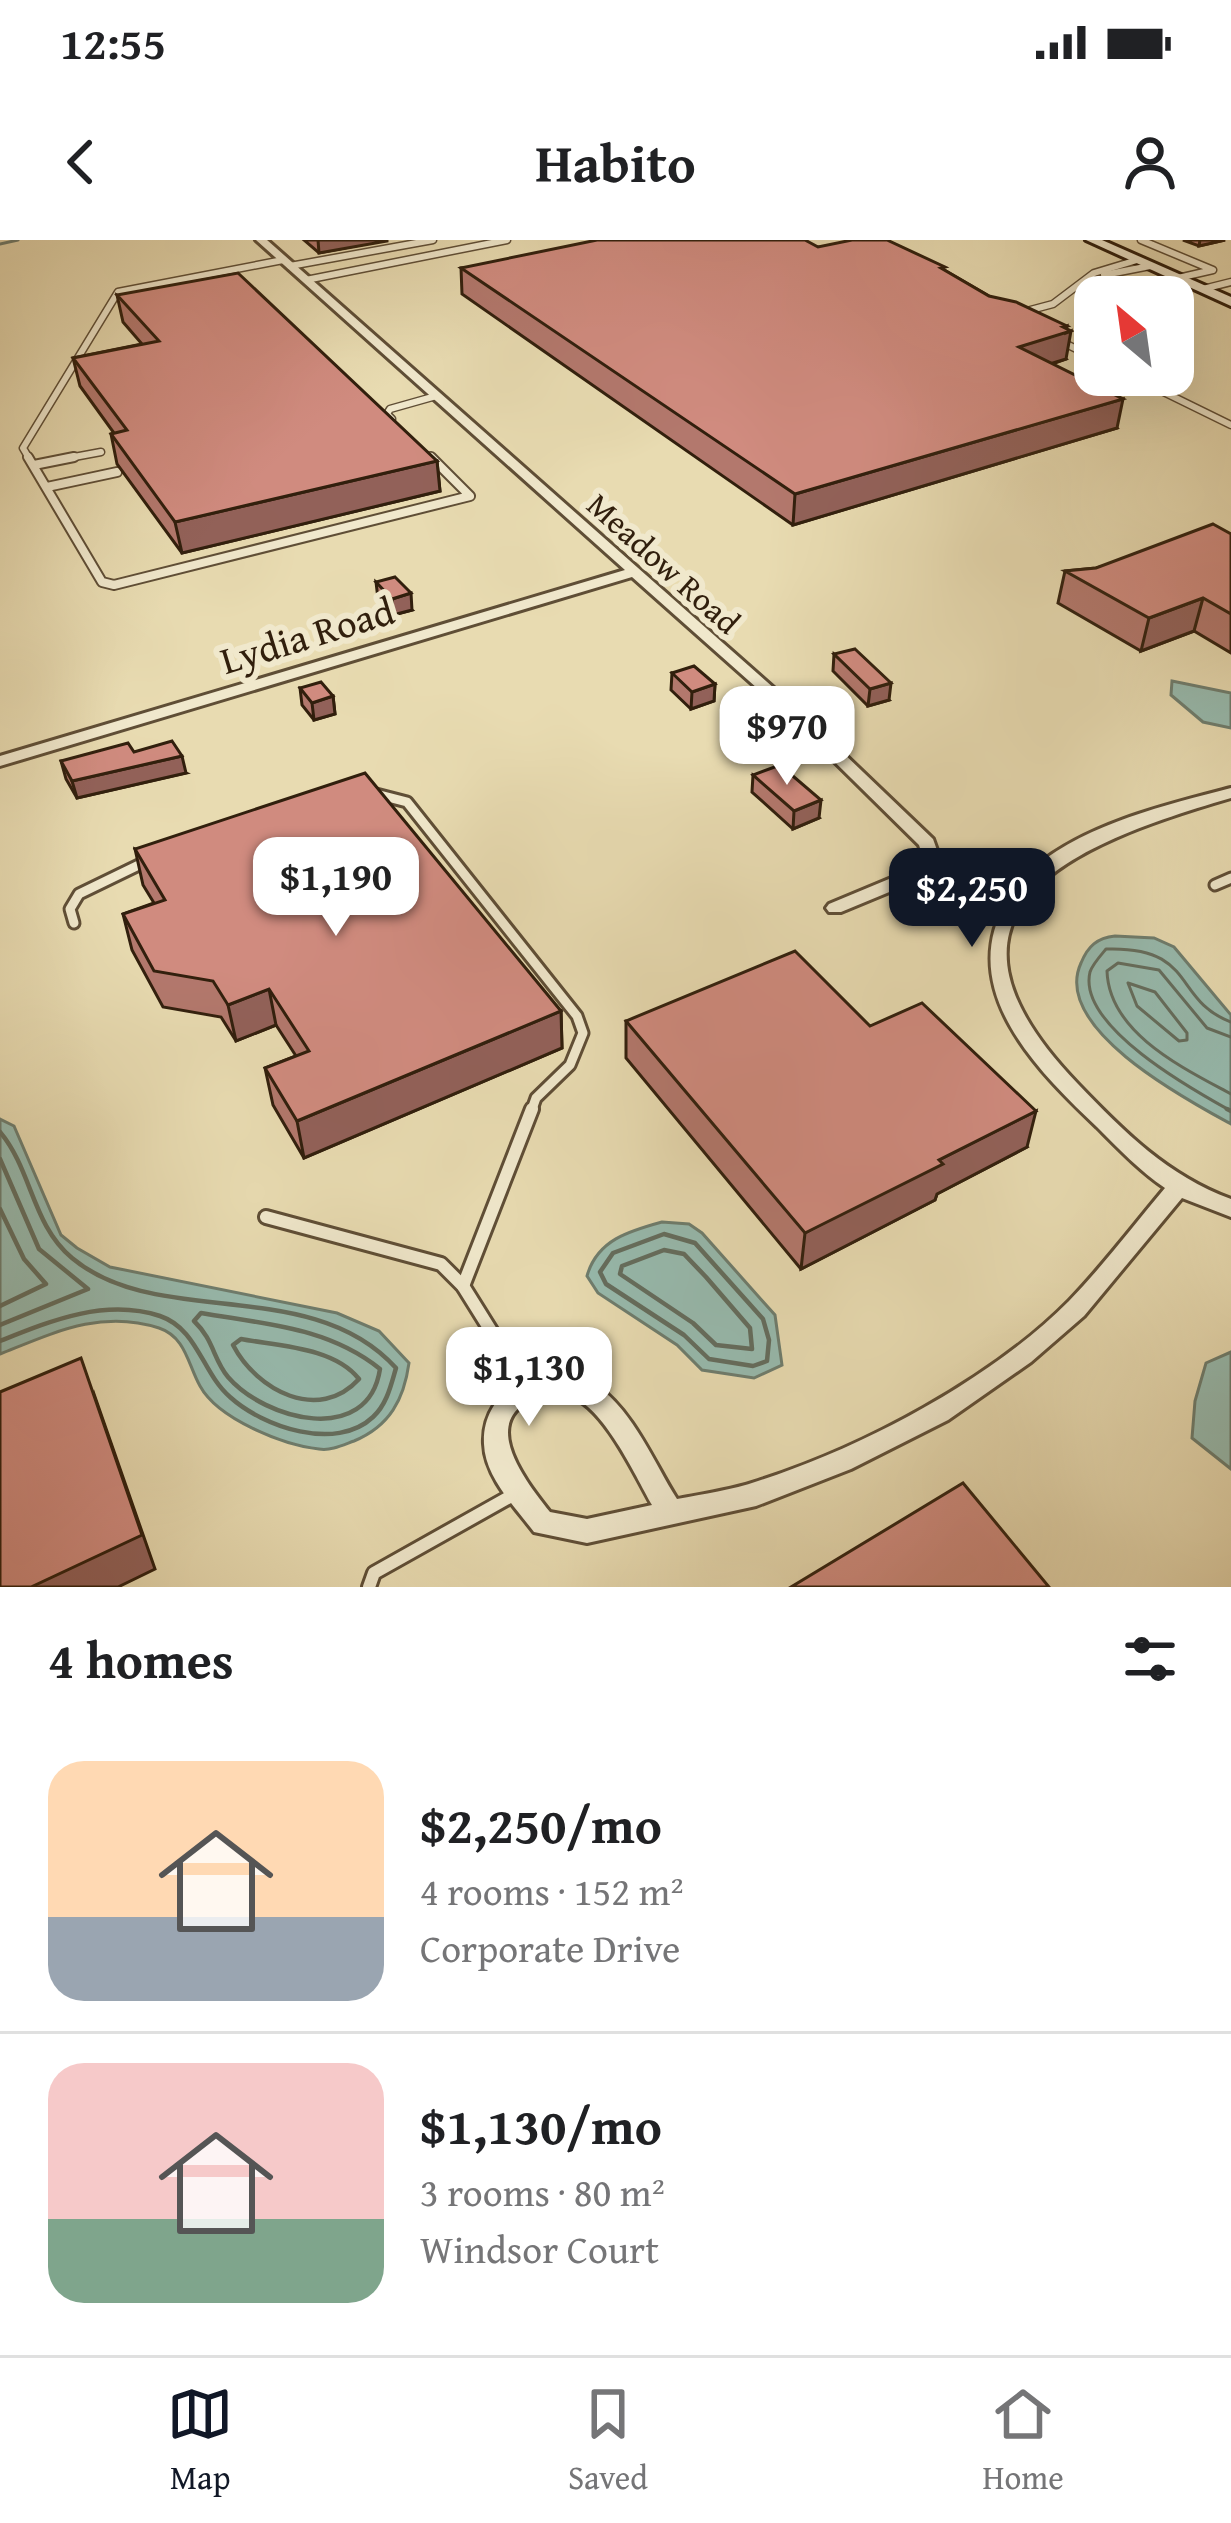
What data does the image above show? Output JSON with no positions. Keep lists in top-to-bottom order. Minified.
{"streets":{"street":["Meadow Road","Lydia Road"]},"crossings":[["Meadow Road","Lydia Road"]],"north":"top left","page":{"status":"12:55","header":"Habito","price":["$970","$1,190","$2,250","$1,130"],"heading":"4 homes","list":[{"name":"$2,250/mo","note":"4 rooms · 152 m² · Corporate Drive"},{"name":"$1,130/mo","note":"3 rooms · 80 m² · Windsor Court"}],"tabs":["Map","Saved","Home"]}}
